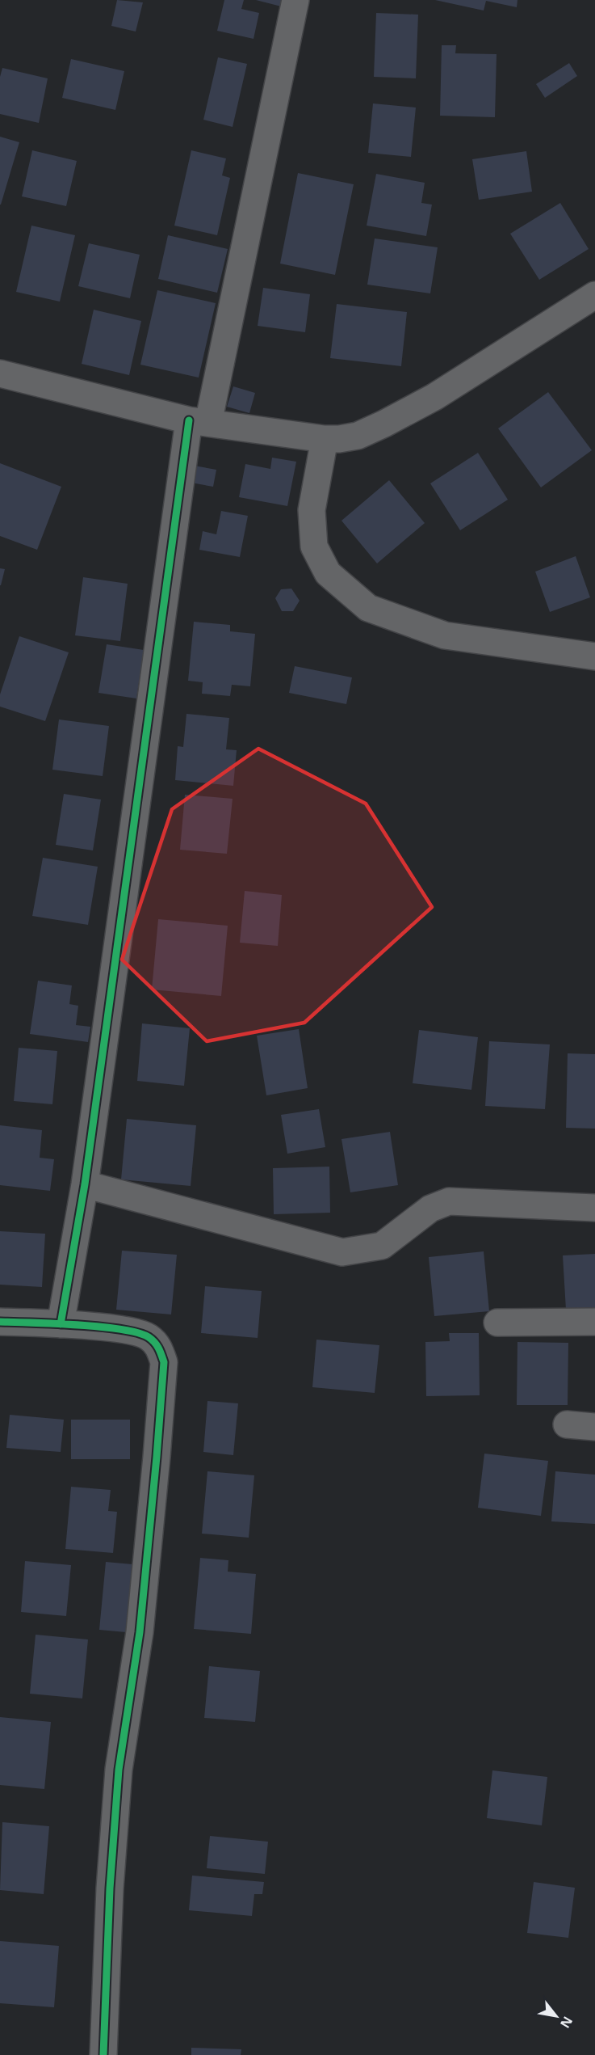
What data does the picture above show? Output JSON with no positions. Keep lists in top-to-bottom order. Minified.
{"north":"bottom right"}
